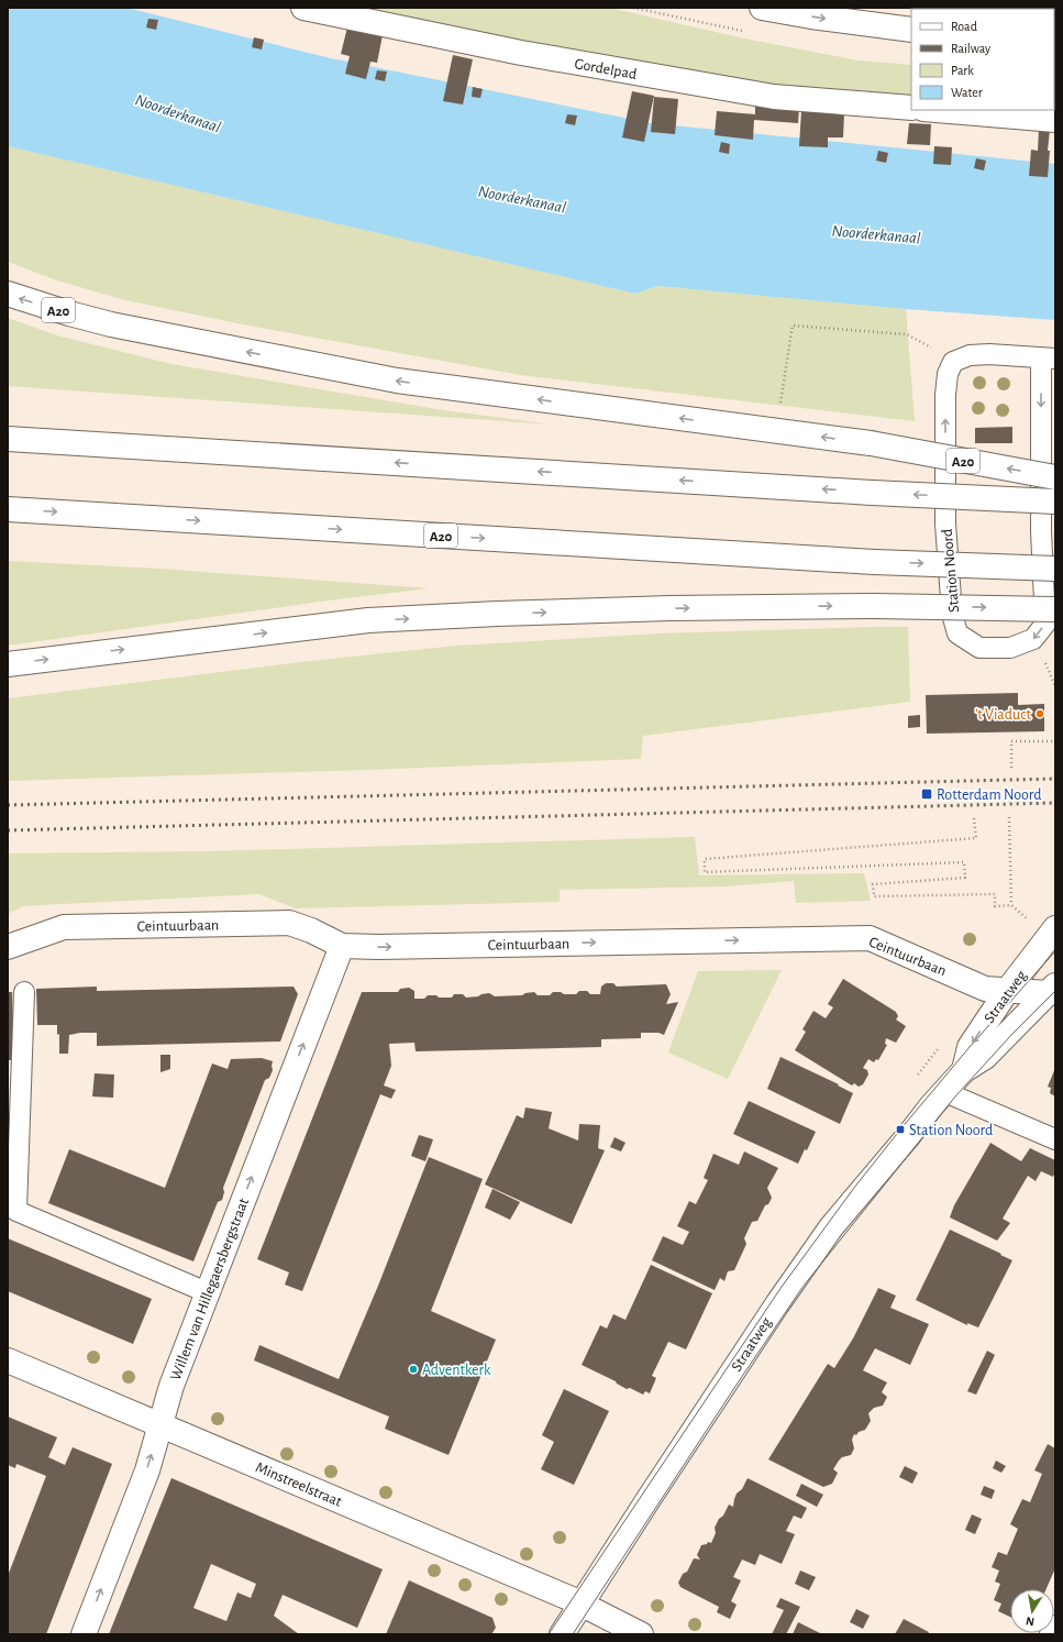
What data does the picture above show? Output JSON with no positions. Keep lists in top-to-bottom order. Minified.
{"streets":{"main road":["Gordelpad","A20","Ceintuurbaan","Straatweg","Willem van Hillegaersbergstraat","Minstreelstraat"],"lane":["Station Noord"]},"crossings":[["Ceintuurbaan","Straatweg"],["Ceintuurbaan","Willem van Hillegaersbergstraat"],["Straatweg","Minstreelstraat"],["Willem van Hillegaersbergstraat","Minstreelstraat"]],"one_way":["Ceintuurbaan","Willem van Hillegaersbergstraat"],"water":["Noorderkanaal"],"places":{"other":["'t Viaduct","Adventkerk"],"transit":["Rotterdam Noord","Station Noord"]},"legend":["Road","Railway","Park","Water"],"north":"bottom"}
